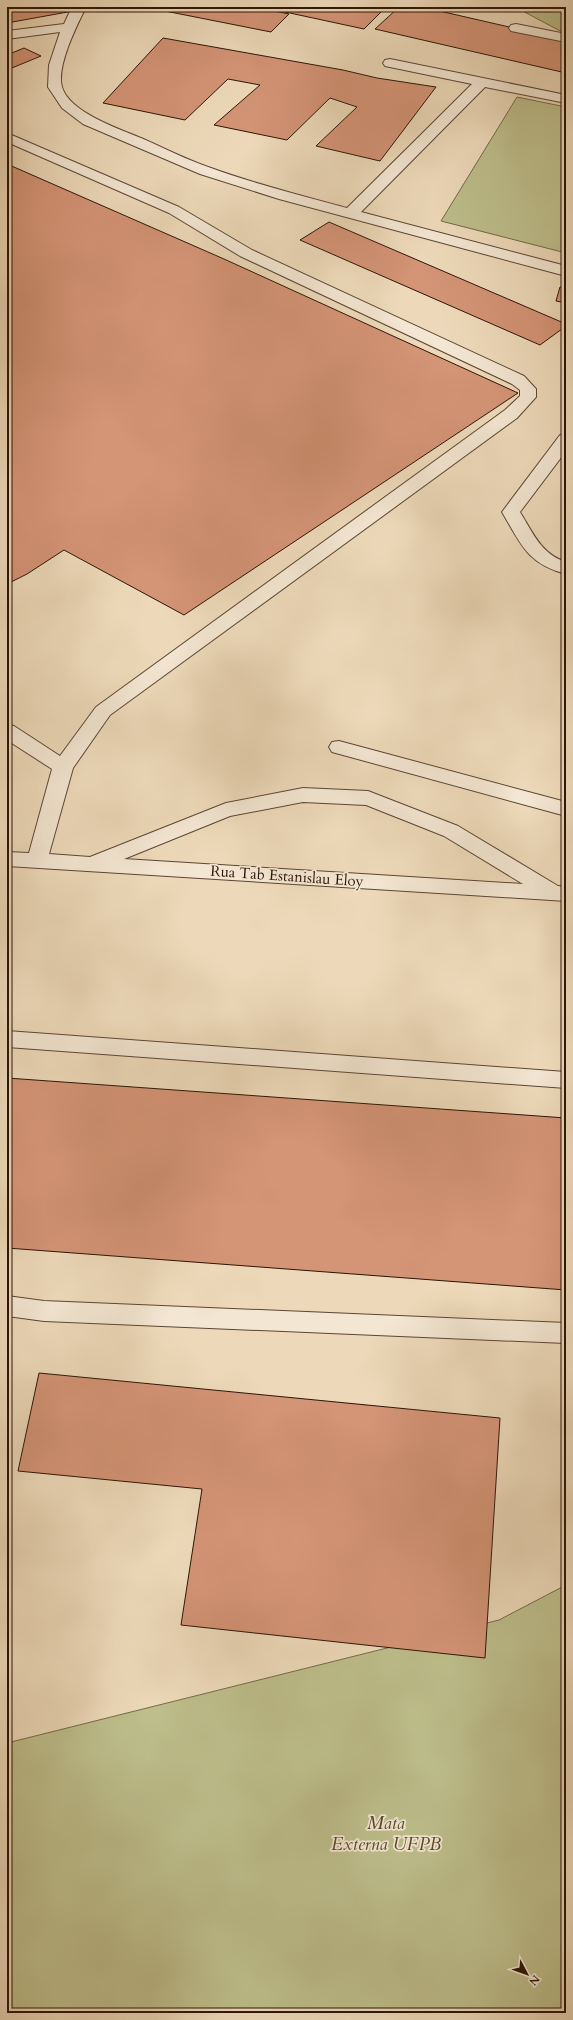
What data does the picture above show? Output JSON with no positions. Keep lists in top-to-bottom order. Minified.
{"streets":{"street":["Rua Tab Estanislau Eloy"]},"parks":["Mata Externa UFPB"],"north":"bottom right"}
